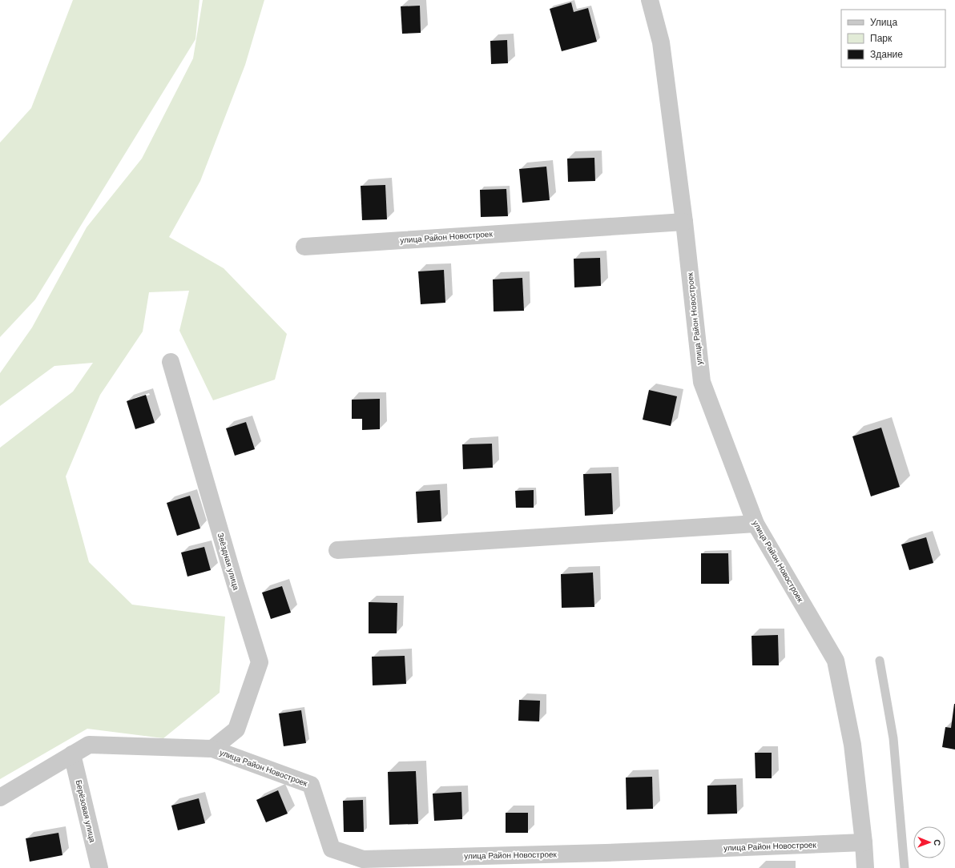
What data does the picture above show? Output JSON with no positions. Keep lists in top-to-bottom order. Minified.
{"streets":{"street":["улица Район Новостроек","Звёздная улица","Берёзовая улица"]},"crossings":[["улица Район Новостроек","Звёздная улица"]],"legend":["Улица","Парк","Здание"],"north":"right"}
